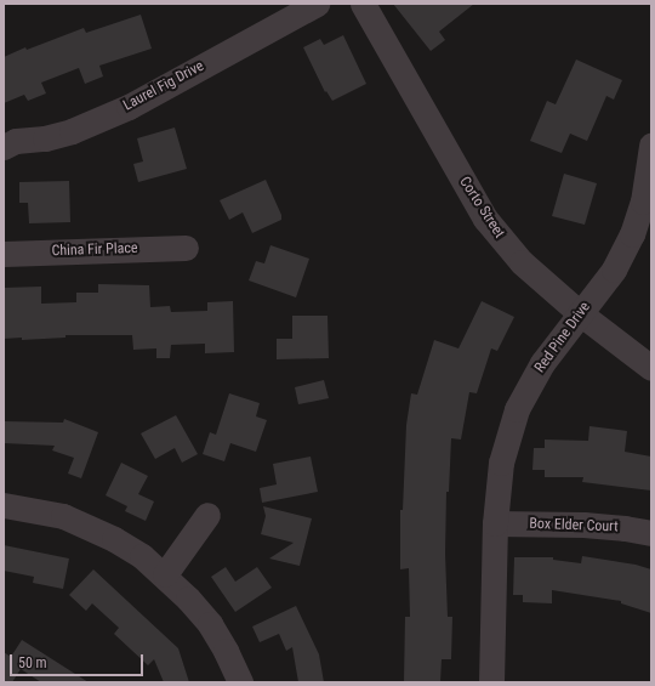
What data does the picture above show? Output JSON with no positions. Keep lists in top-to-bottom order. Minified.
{"streets":{"street":["Laurel Fig Drive","Corto Street","China Fir Place","Red Pine Drive","Box Elder Court"]},"crossings":[["Corto Street","Red Pine Drive"],["Red Pine Drive","Box Elder Court"]],"scale_bar":"50 m"}
